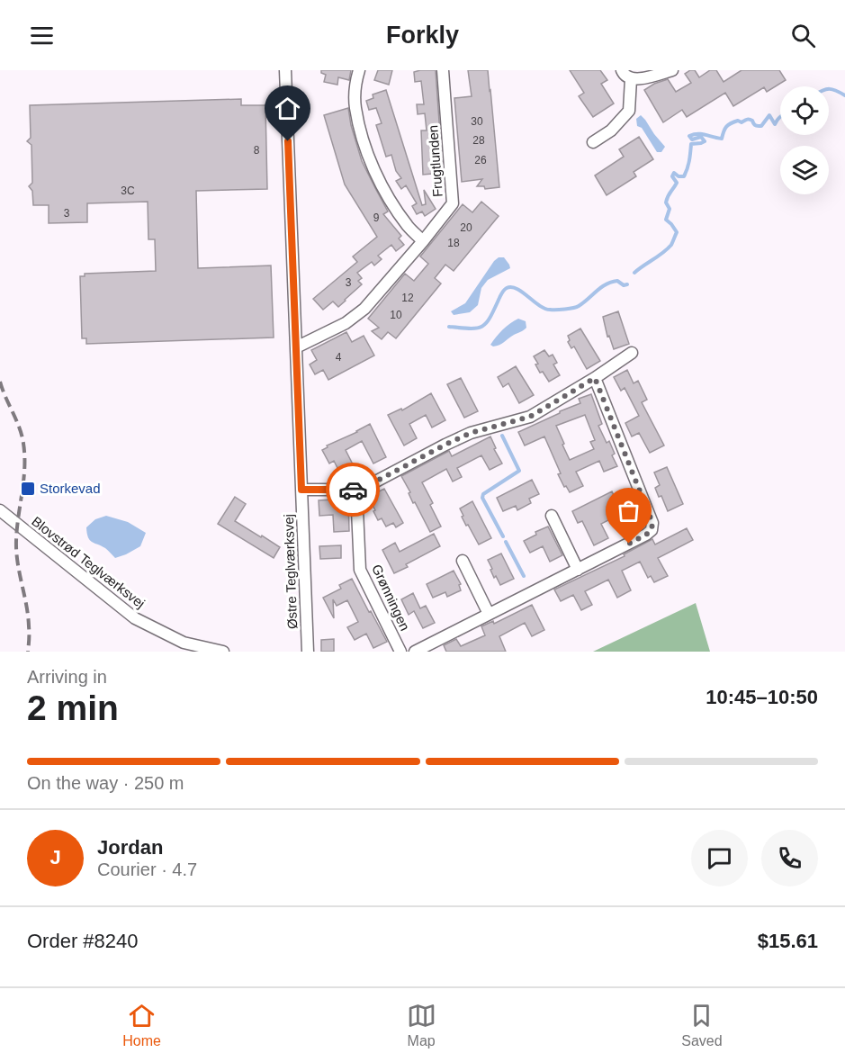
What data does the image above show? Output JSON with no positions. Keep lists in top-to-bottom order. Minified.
{"streets":{"street":["Frugtlunden","Blovstrød Teglværksvej","Østre Teglværksvej","Grønningen"]},"crossings":[["Frugtlunden","Østre Teglværksvej"]],"places":{"transit":["Storkevad"]},"house_numbers":["30","28","8","26","3C","3","9","20","18","3","12","10","4"],"page":{"header":"Forkly","heading":["2 min","Arriving in","10:45–10:50"],"panel":["Jordan","Courier · 4.7","Order #8240","$15.61"],"bar":"On the way · 250 m","round":"J","tabs":["Home","Map","Saved"]}}
